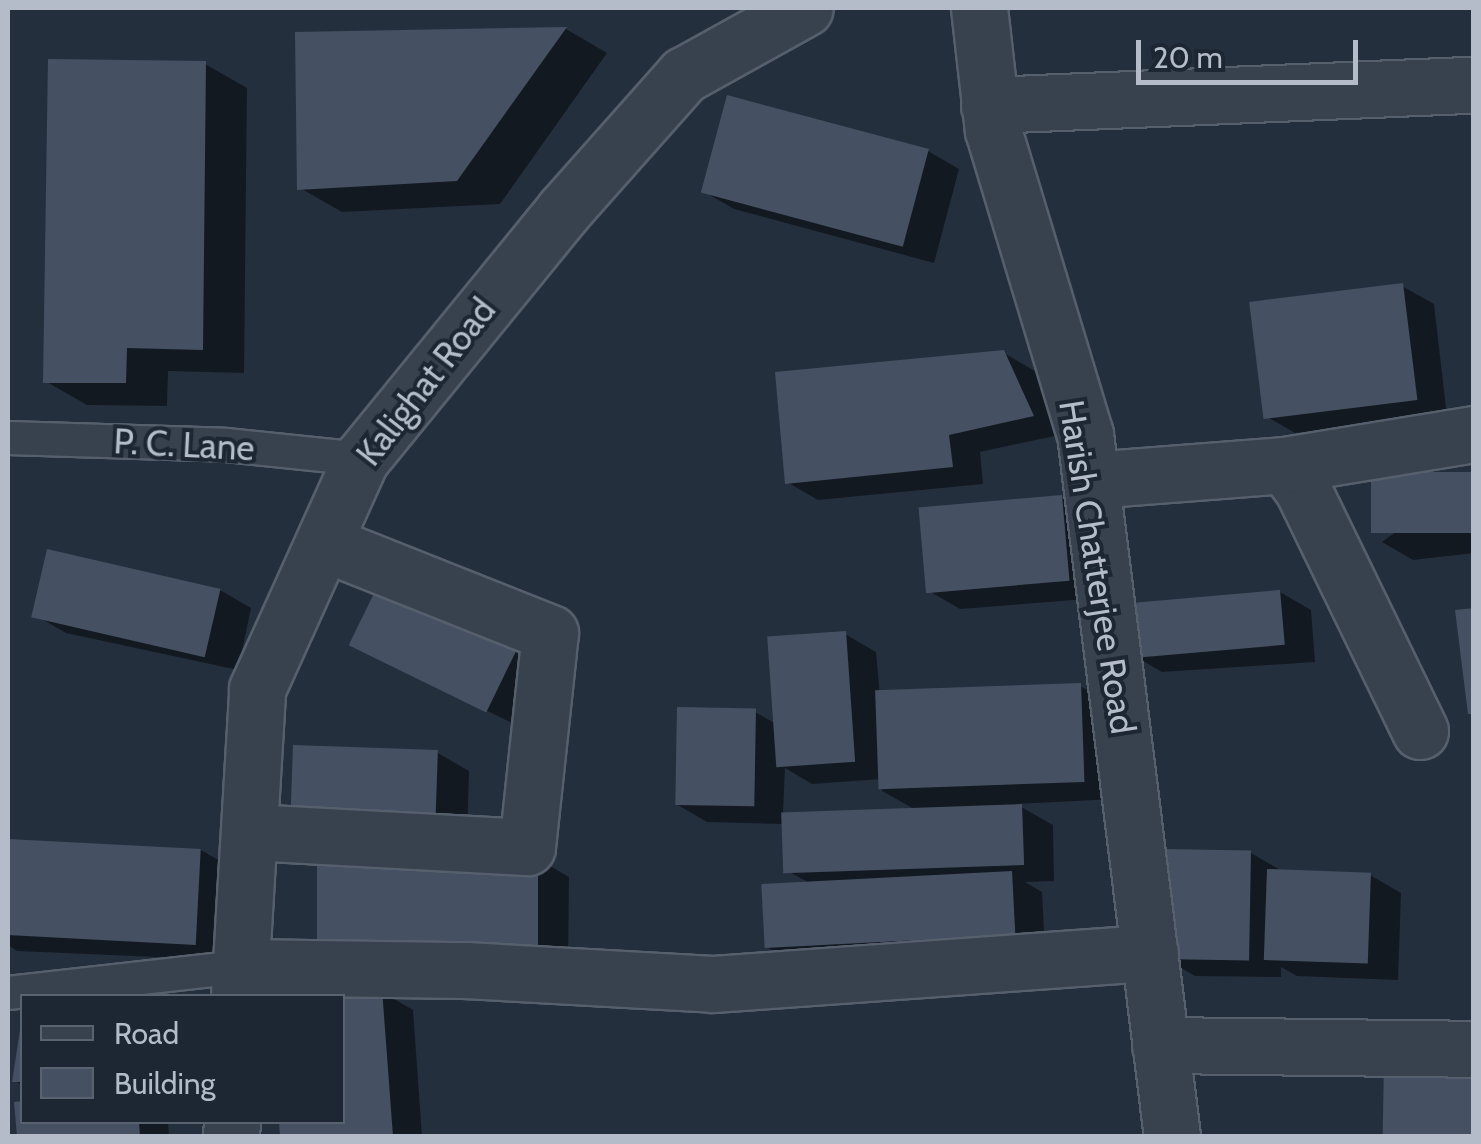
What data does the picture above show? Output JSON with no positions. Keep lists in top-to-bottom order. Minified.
{"streets":{"street":["Kalighat Road","Harish Chatterjee Road"],"lane":["P. C. Lane"]},"crossings":[["Kalighat Road","P. C. Lane"]],"legend":["Road","Building"],"scale_bar":"20 m"}
